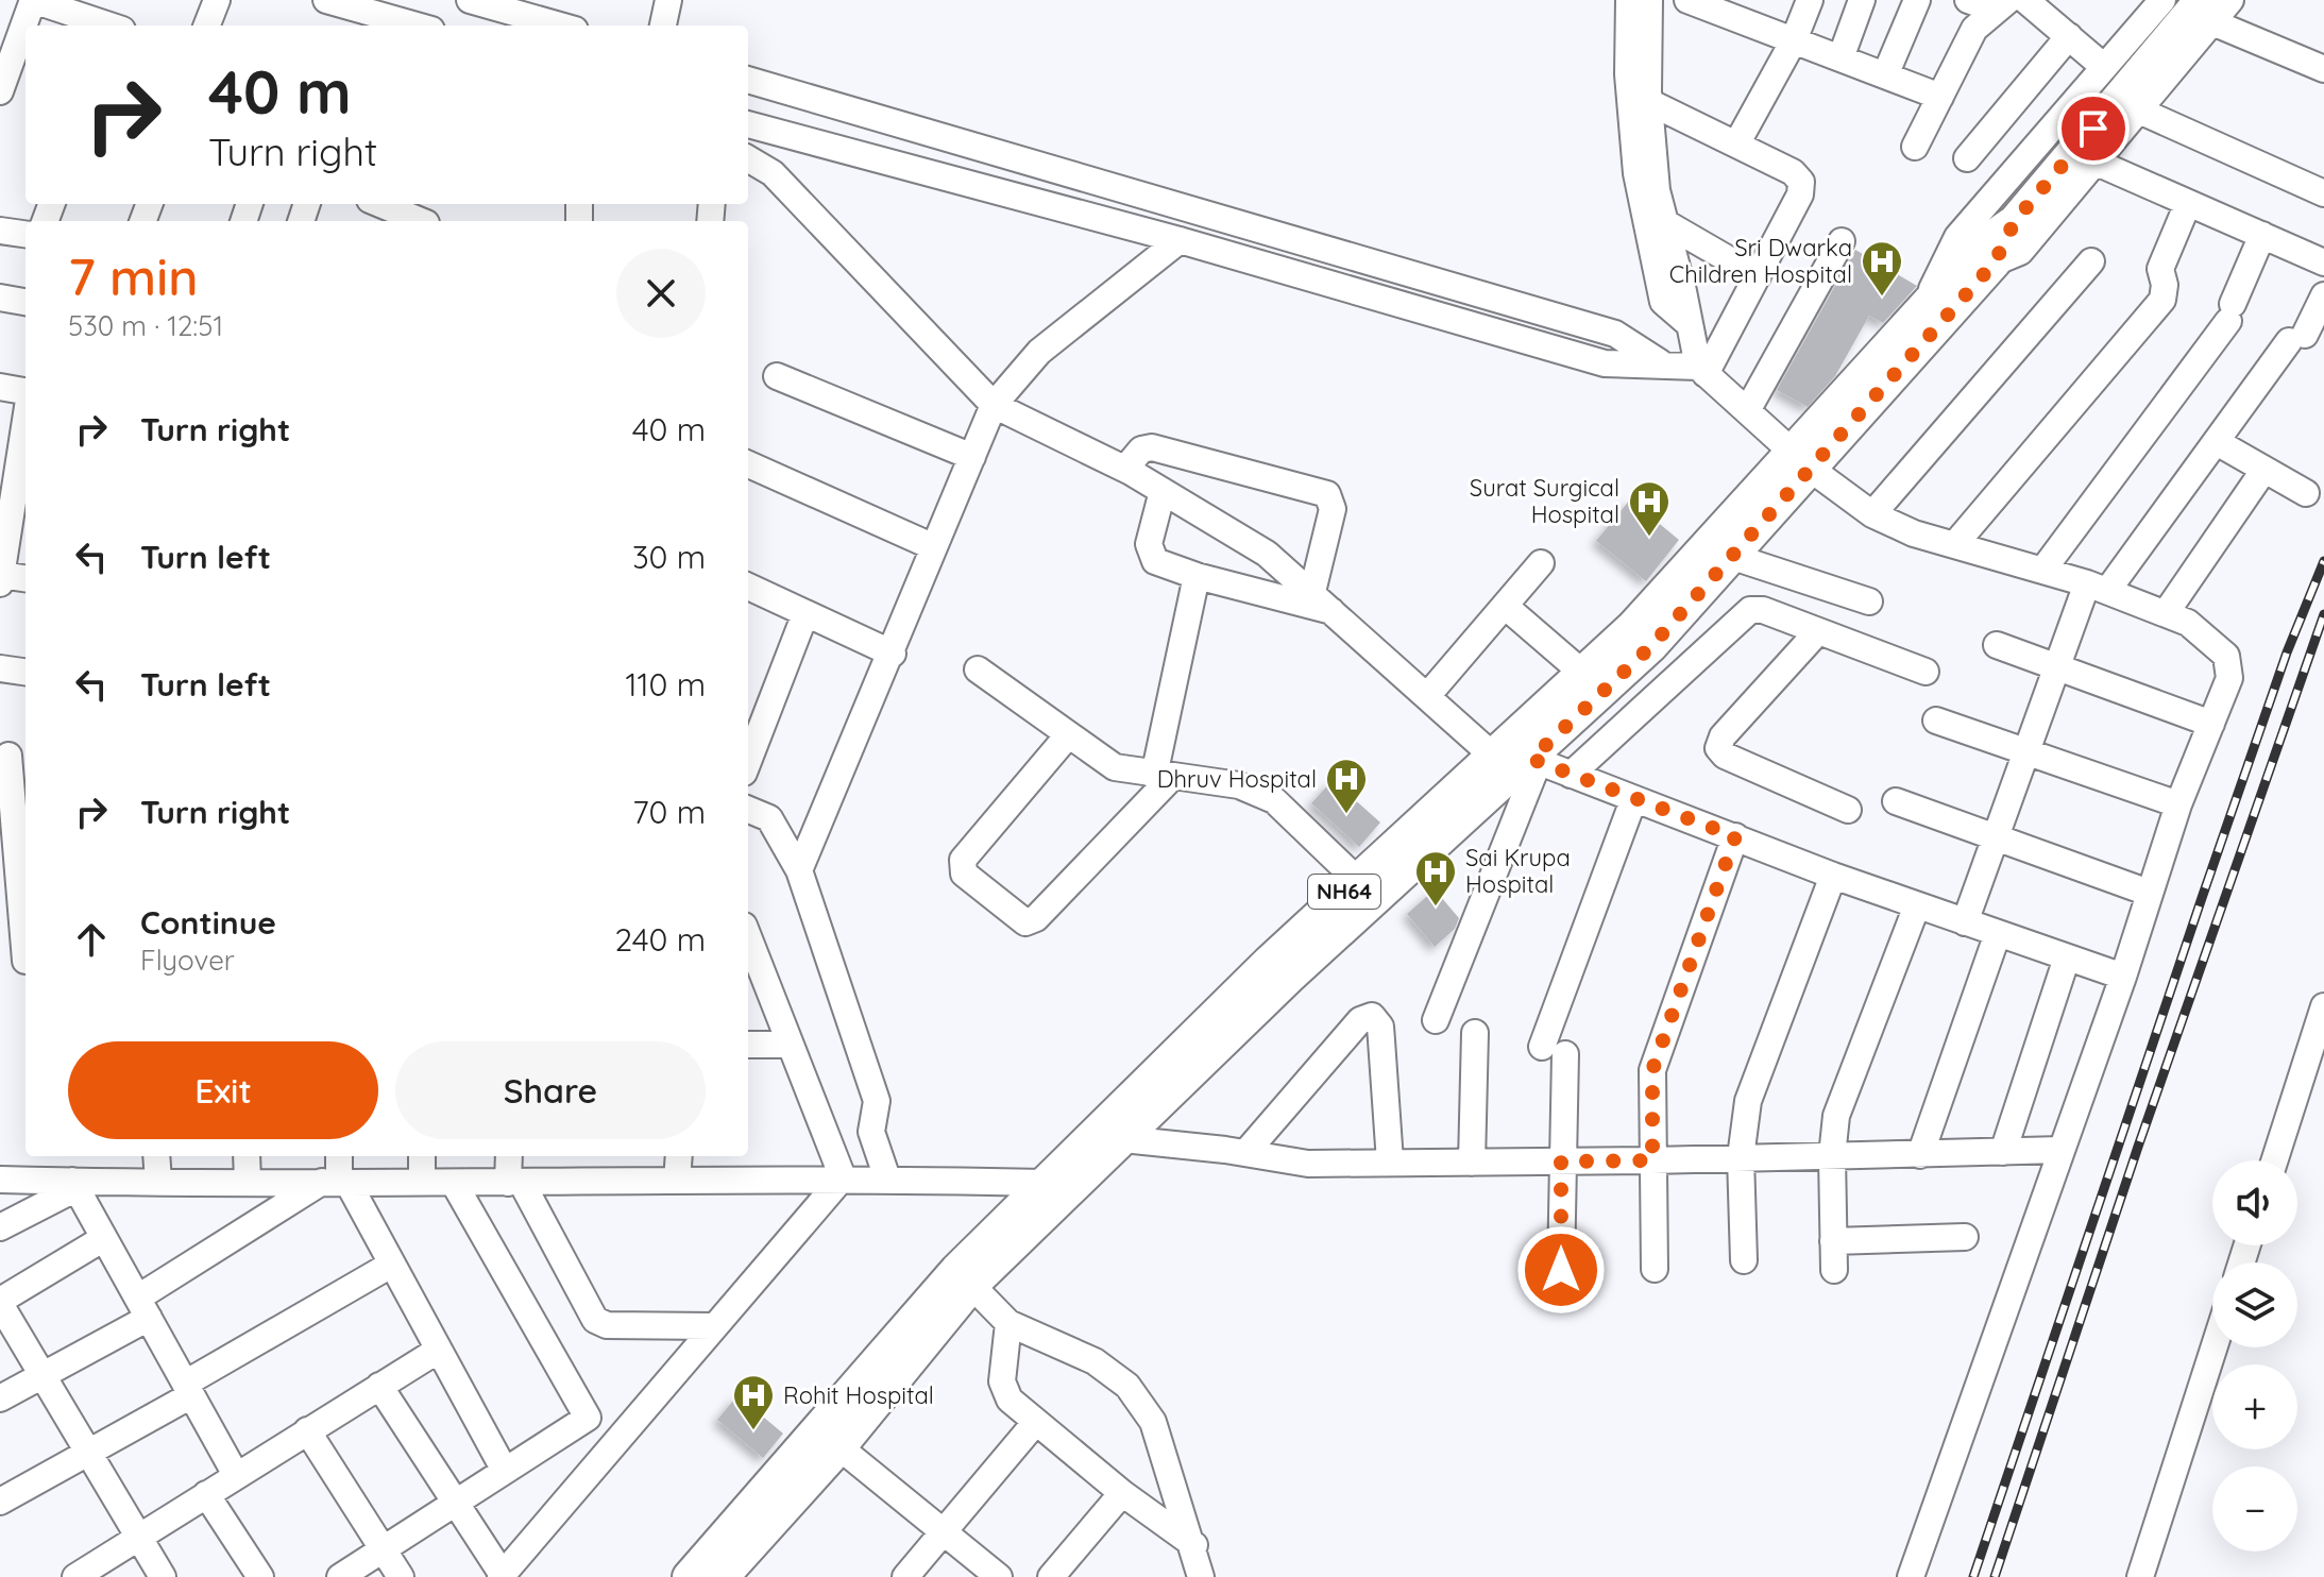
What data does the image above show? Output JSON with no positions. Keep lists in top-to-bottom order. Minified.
{"streets":{"main road":["NH64"]},"places":{"hospital":["Sri Dwarka Children Hospital","Surat Surgical Hospital","Dhruv Hospital","Sai Krupa Hospital","Rohit Hospital"]},"page":{"turn":["40 m","Turn right"],"heading":["7 min","530 m · 12:51"],"list":[{"name":"Turn right","value":"40 m"},{"name":"Turn left","value":"30 m"},{"name":"Turn left","value":"110 m"},{"name":"Turn right","value":"70 m"},{"name":"Continue","note":"Flyover","value":"240 m"}],"buttons":["Exit","Share"],"map_buttons":["+","−"]}}
